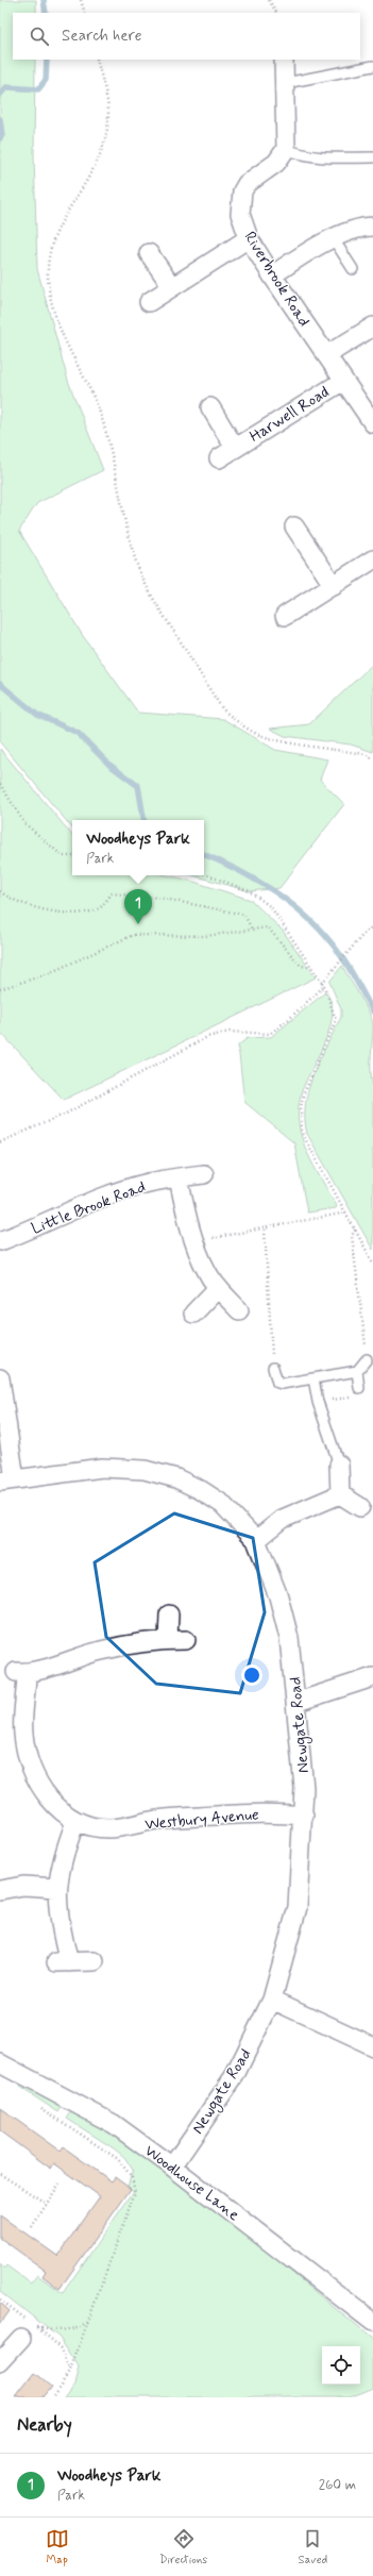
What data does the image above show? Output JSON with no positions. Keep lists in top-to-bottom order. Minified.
{"streets":{"street":["Riverbrook Road","Harwell Road","Little Brook Road","Newgate Road","Westbury Avenue","Woodhouse Lane"]},"crossings":[["Riverbrook Road","Harwell Road"],["Newgate Road","Westbury Avenue"],["Newgate Road","Woodhouse Lane"]],"page":{"search":"Search here","popup":["Woodheys Park","Park"],"pins":"1","heading":"Nearby","list":[{"mark":"1","name":"Woodheys Park","note":"Park","value":"260 m"}],"nav":["Map","Directions","Saved"]}}
